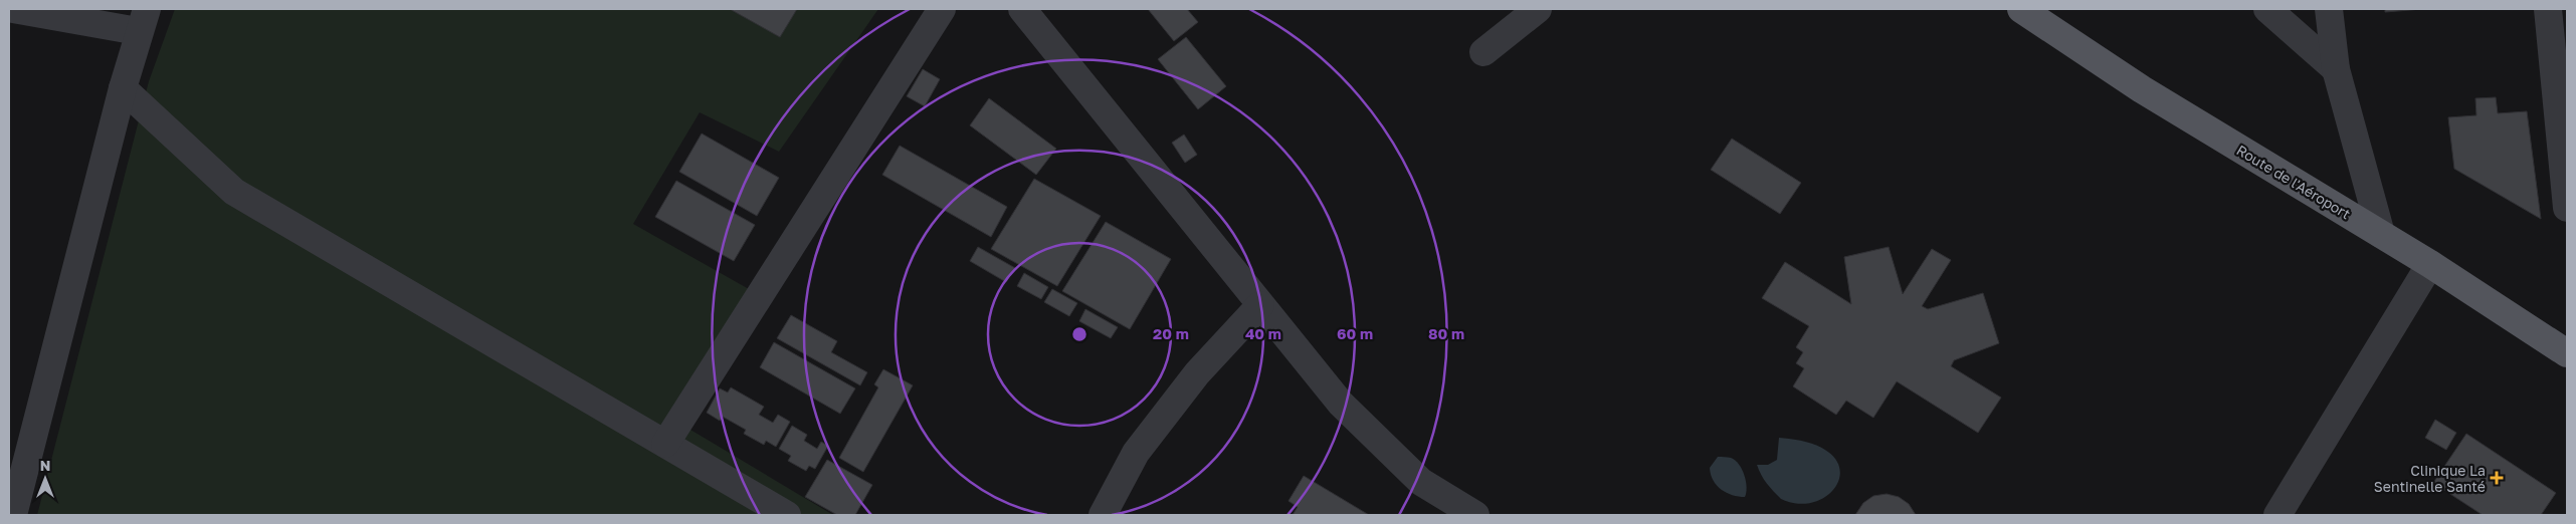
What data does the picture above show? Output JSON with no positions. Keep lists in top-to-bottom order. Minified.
{"streets":{"main road":["Route de l'Aéroport"]},"places":{"health":["Clinique La Sentinelle Santé"]},"north":"top","rings":["20 m","40 m","60 m","80 m"]}
